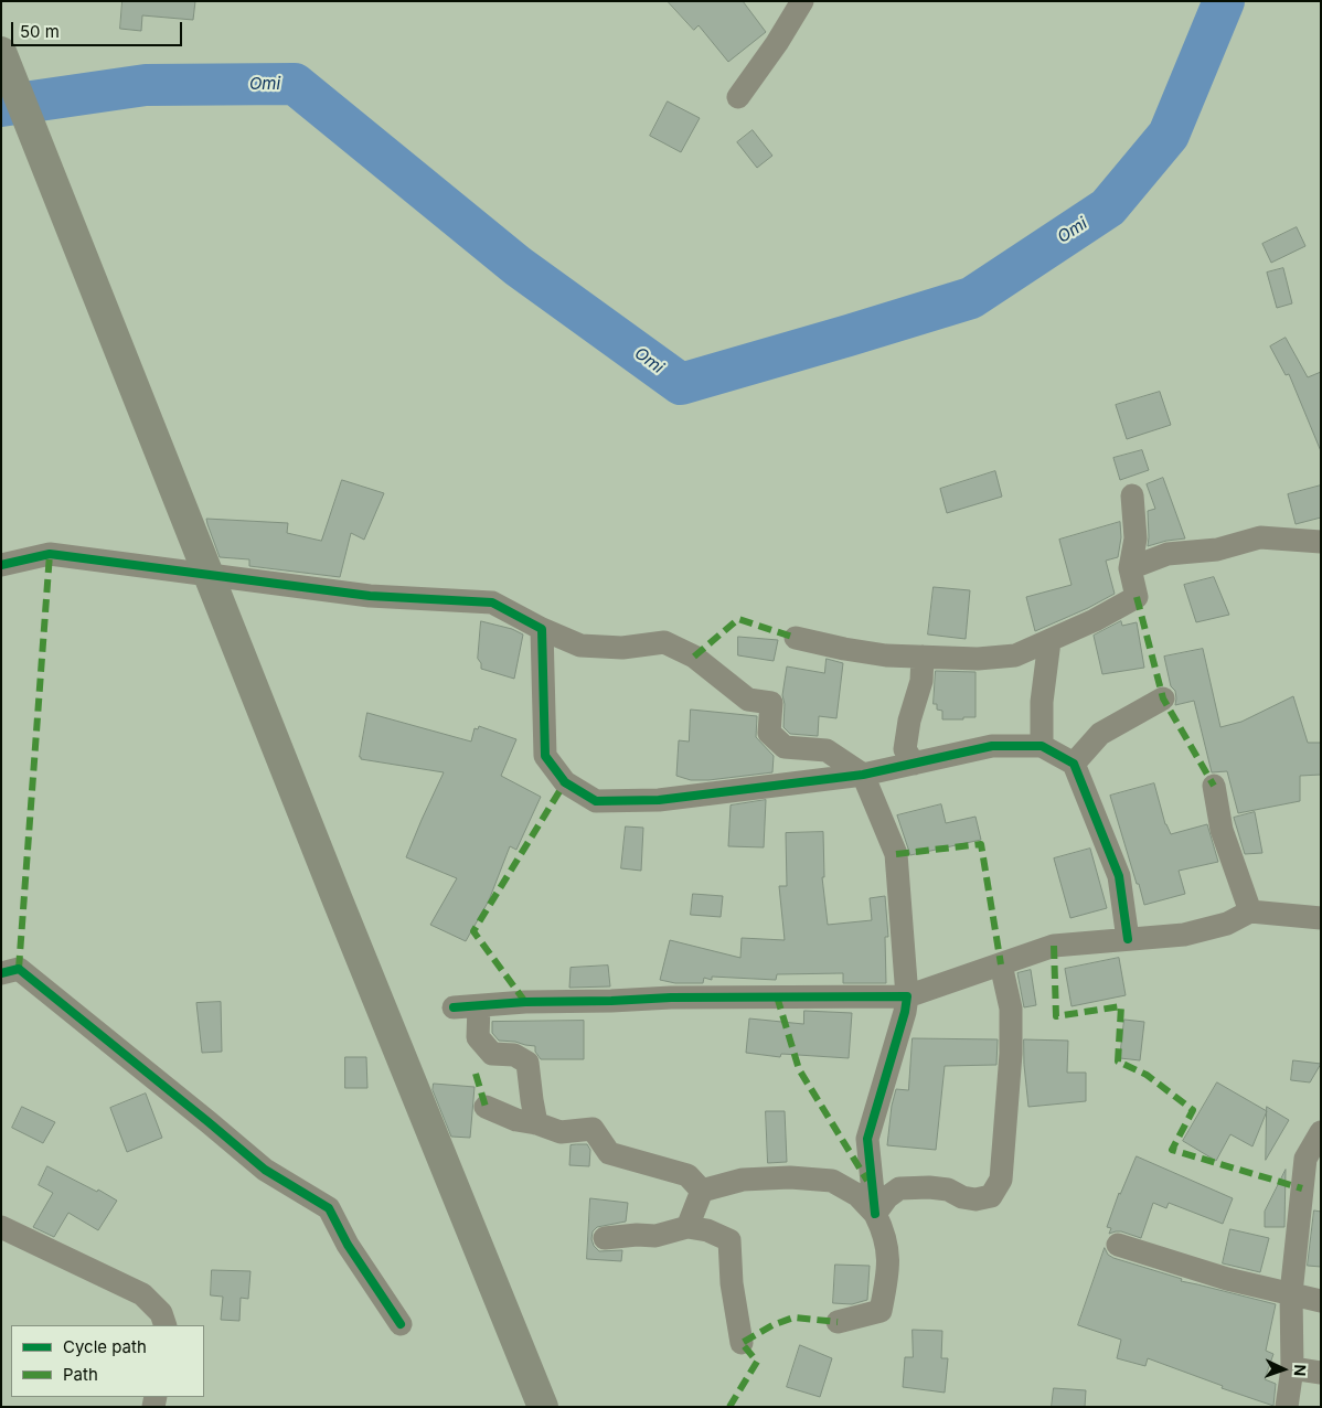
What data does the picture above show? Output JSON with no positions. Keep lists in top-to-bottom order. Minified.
{"water":["Omi"],"legend":["Cycle path","Path"],"scale_bar":"50 m","north":"right"}
